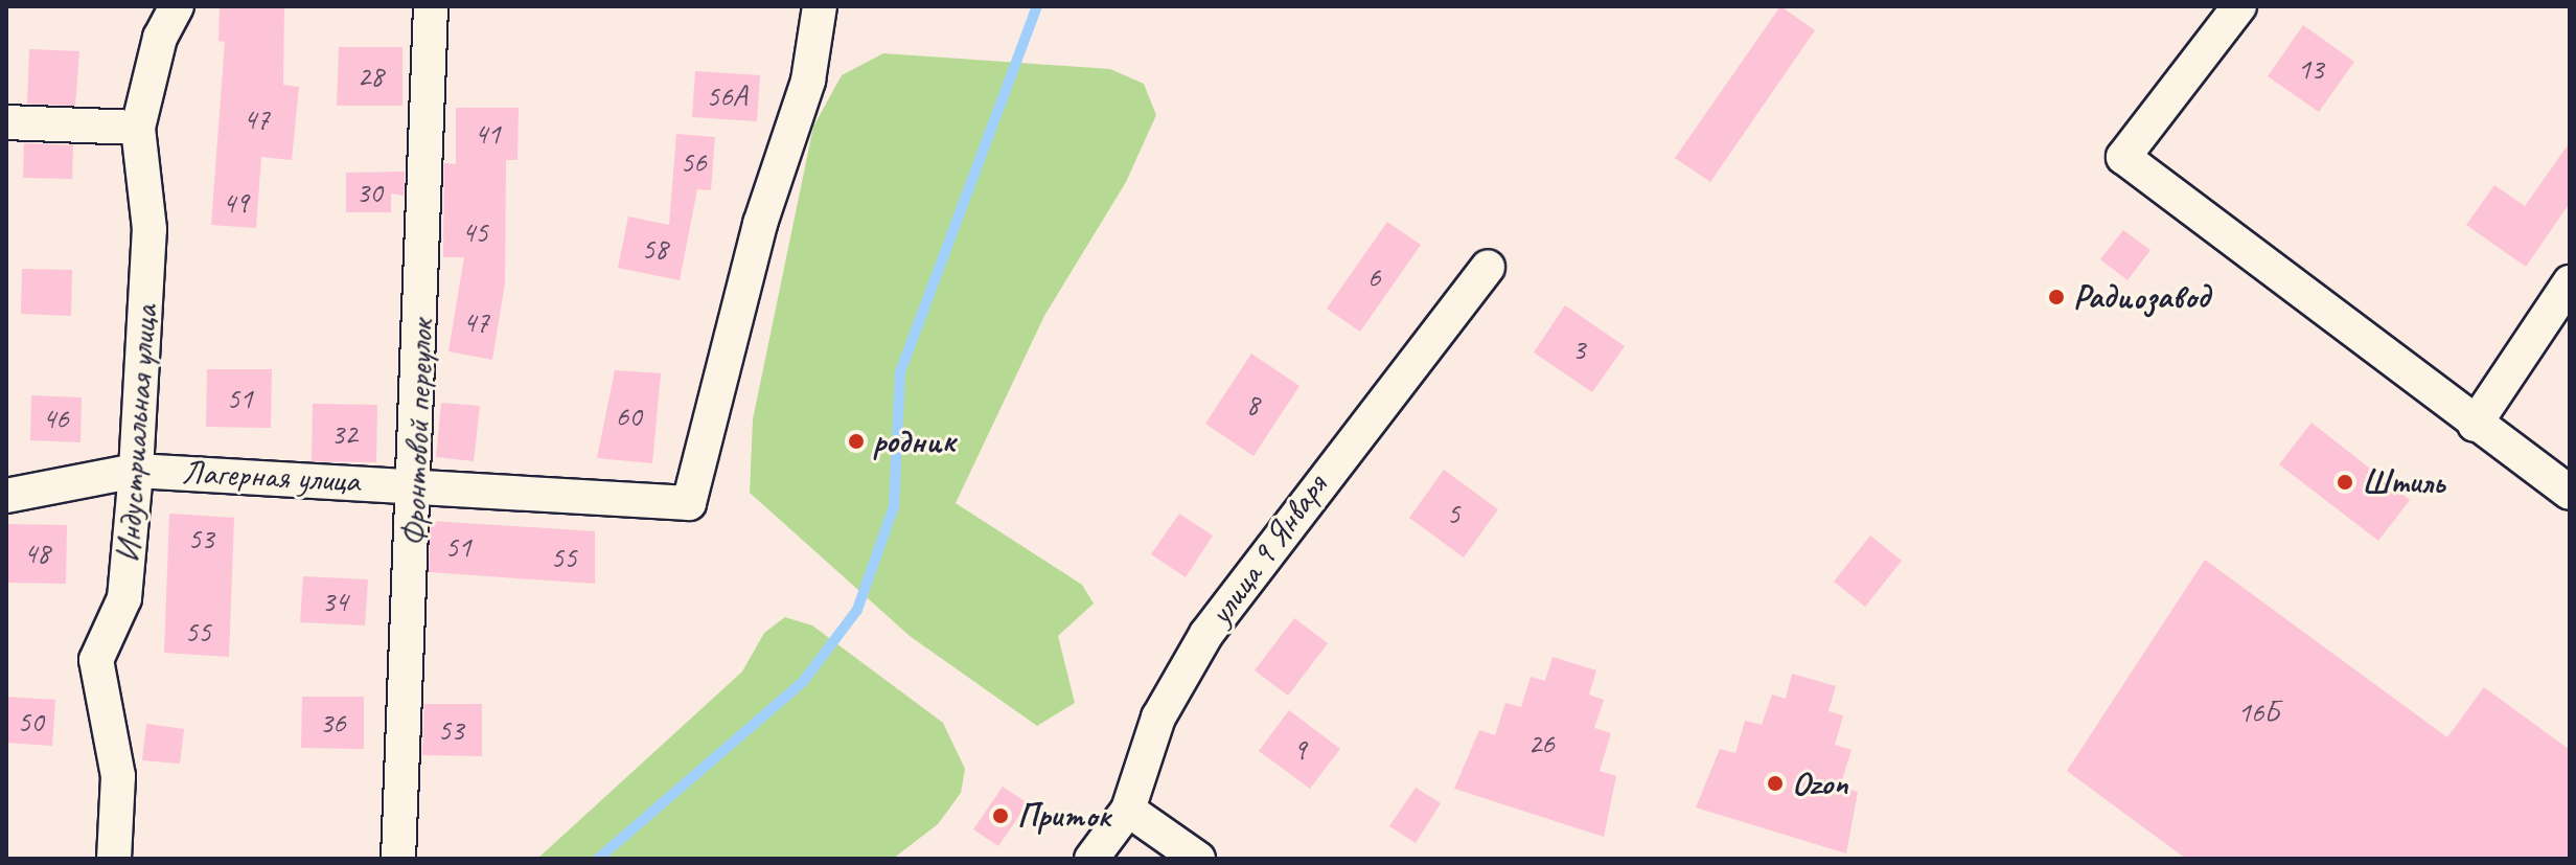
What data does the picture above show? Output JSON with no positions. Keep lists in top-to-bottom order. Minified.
{"streets":{"street":["Фронтовой переулок","Индустриальная улица","Лагерная улица","улица 9 Января"]},"crossings":[["Фронтовой переулок","Лагерная улица"],["Индустриальная улица","Лагерная улица"]],"places":["Радиозавод","родник","Штиль","Ozon","Приток"],"house_numbers":["13","28","56А","47","41","56","30","49","45","58","6","47","3","51","8","60","46","32","5","53","51","48","55","34","55","16Б","50","36","53","26","9"]}
